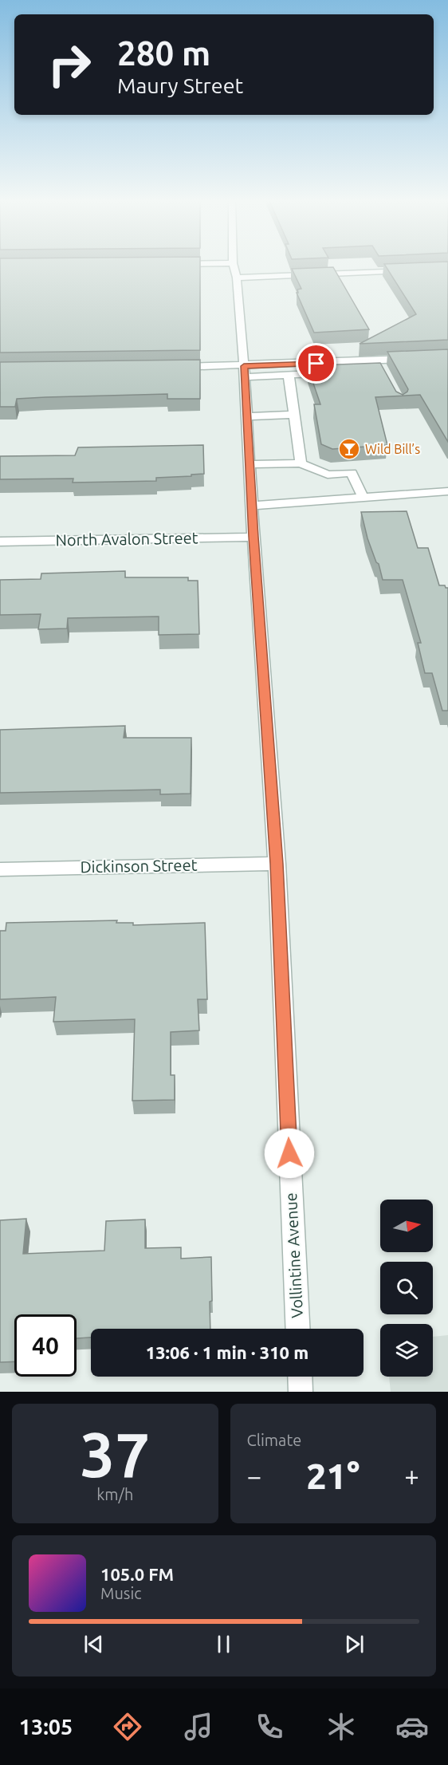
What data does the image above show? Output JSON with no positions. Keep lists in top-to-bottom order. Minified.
{"streets":{"street":["North Avalon Street","Dickinson Street","Vollintine Avenue"]},"crossings":[["North Avalon Street","Vollintine Avenue"],["Dickinson Street","Vollintine Avenue"]],"places":{"bar":["Wild Bill’s"]},"north":"right","page":{"turn":["280 m","Maury Street"],"limit":"40","trip":"13:06 · 1 min · 310 m","tile":[["37","km/h"],"Climate"],"heat":["−","21°","+"],"song":["105.0 FM","Music"],"tabs":"13:05"}}
